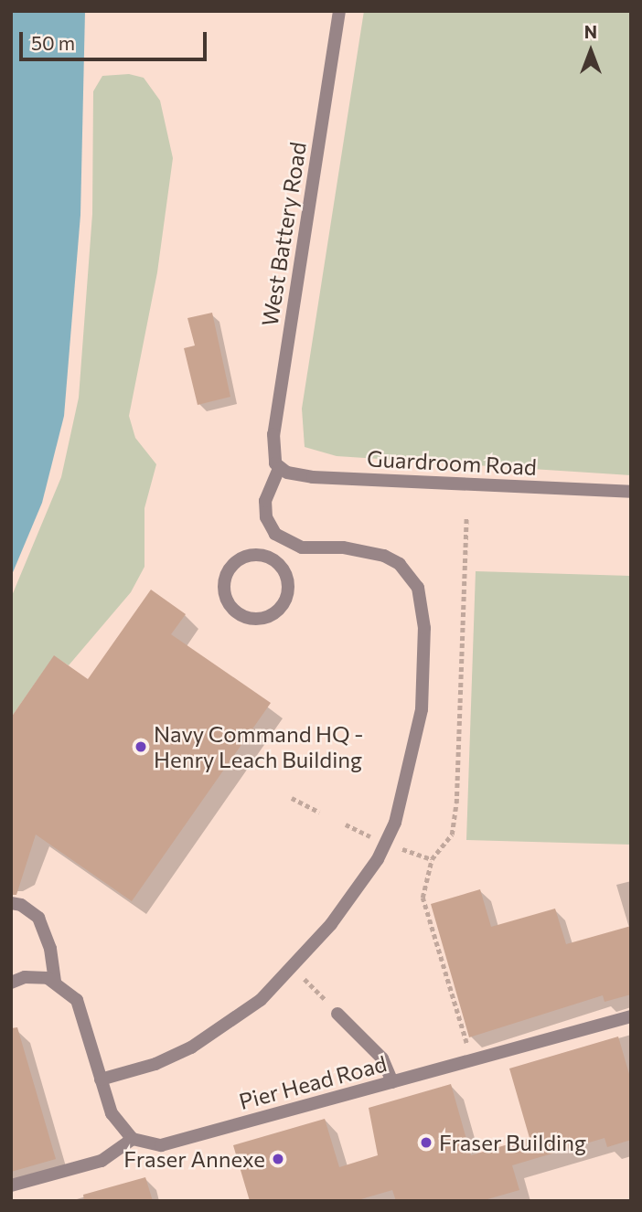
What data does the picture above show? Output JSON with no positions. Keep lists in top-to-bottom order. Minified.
{"streets":{"lane":["West Battery Road","Guardroom Road","Pier Head Road"]},"crossings":[["West Battery Road","Guardroom Road"]],"places":["Navy Command HQ - Henry Leach Building","Fraser Building","Fraser Annexe"],"scale_bar":"50 m","north":"top"}
